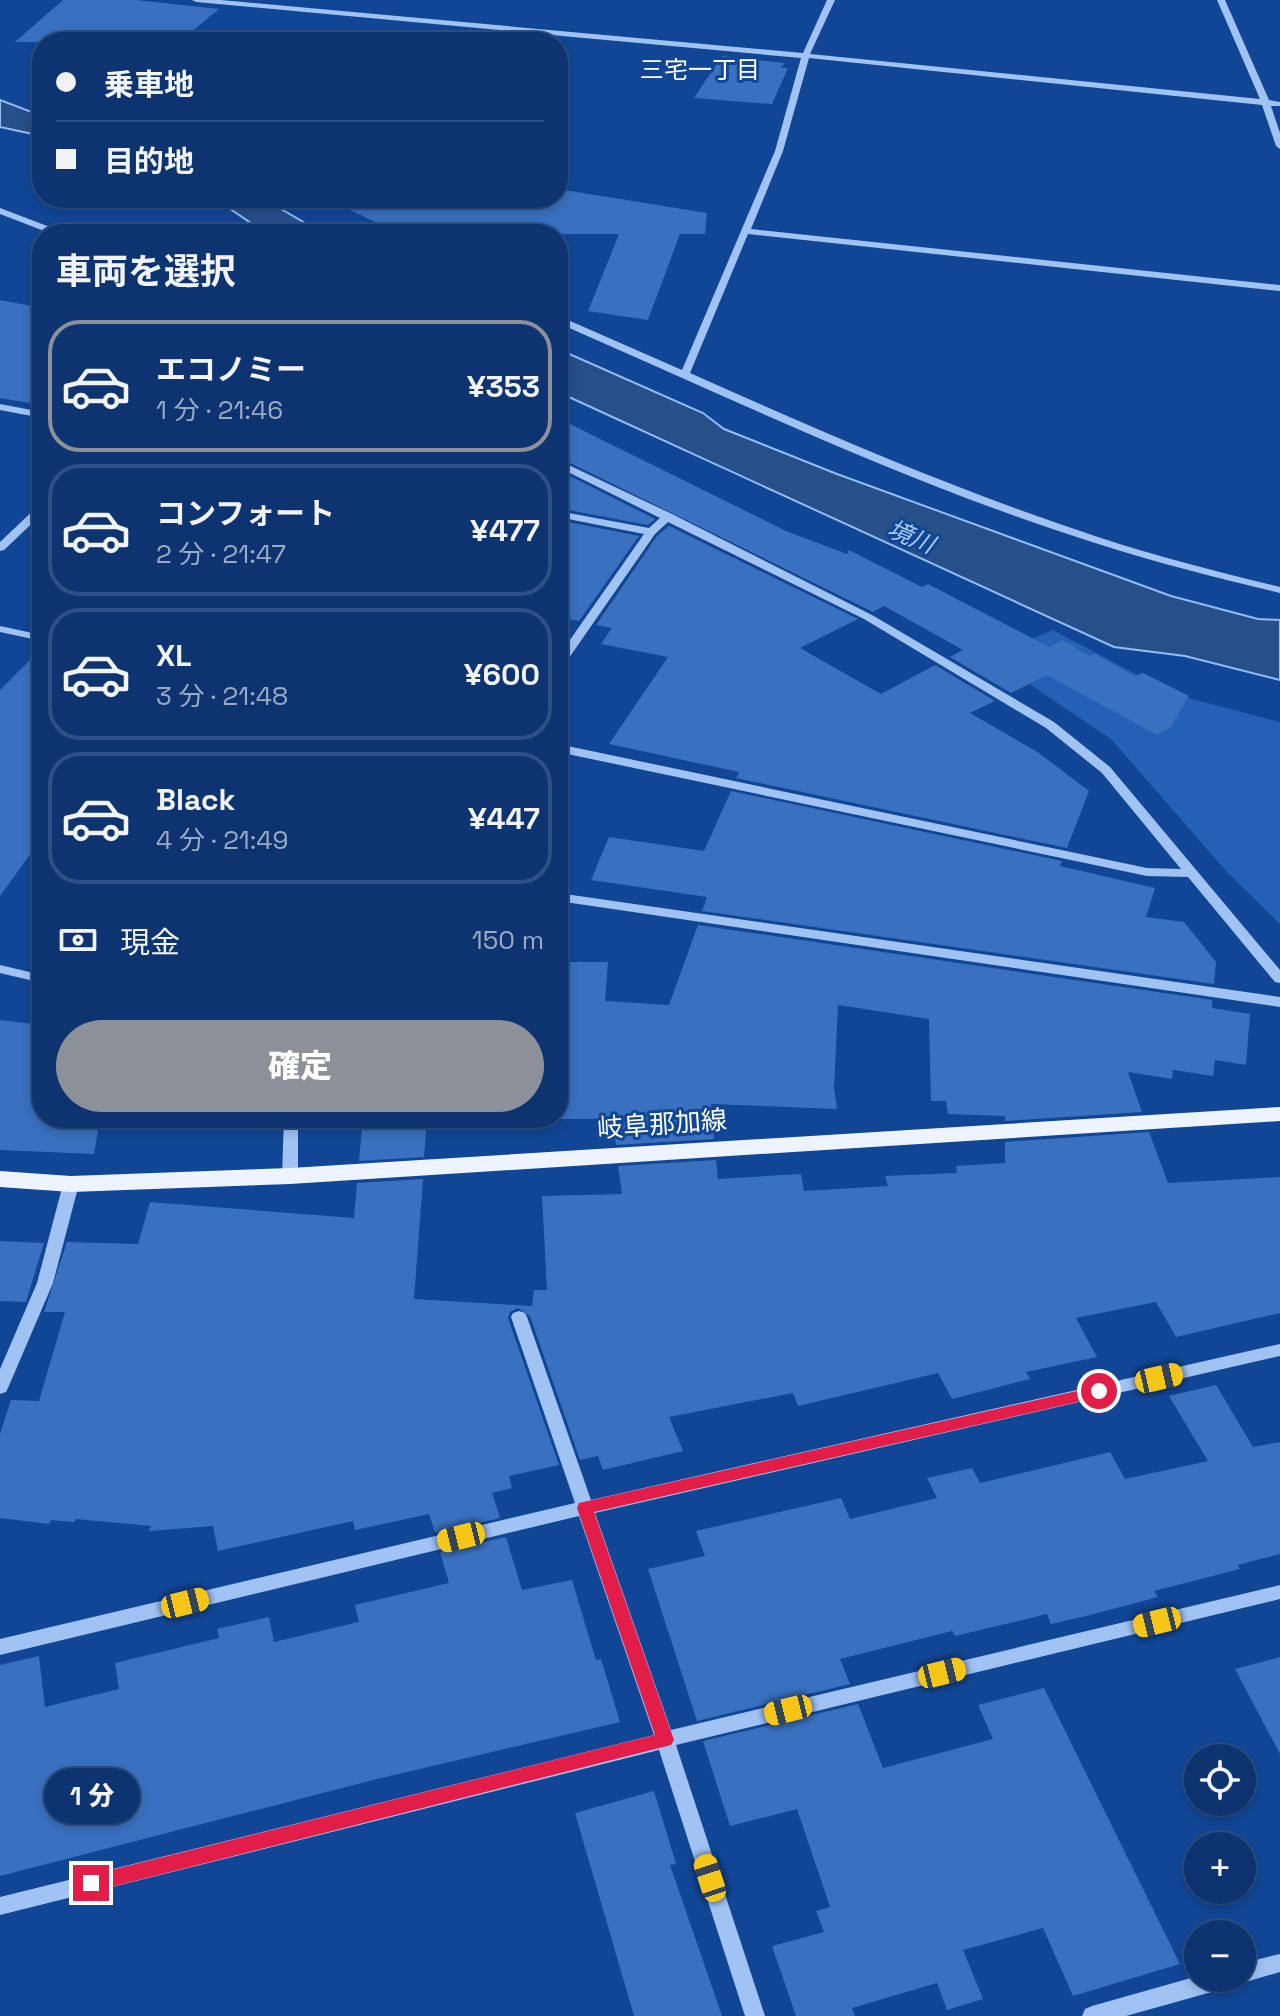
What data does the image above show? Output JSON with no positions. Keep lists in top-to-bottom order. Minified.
{"streets":{"main road":["岐阜那加線"]},"districts":["三宅一丁目"],"water":["境川"],"page":{"banner":["乗車地","目的地"],"heading":"車両を選択","list":[{"name":"エコノミー","note":"1 分 · 21:46","value":"¥353"},{"name":"コンフォート","note":"2 分 · 21:47","value":"¥477"},{"name":"XL","note":"3 分 · 21:48","value":"¥600"},{"name":"Black","note":"4 分 · 21:49","value":"¥447"}],"pay":["現金","150 m"],"buttons":"確定","map_buttons":["+","−"],"bubble":"1 分"}}
